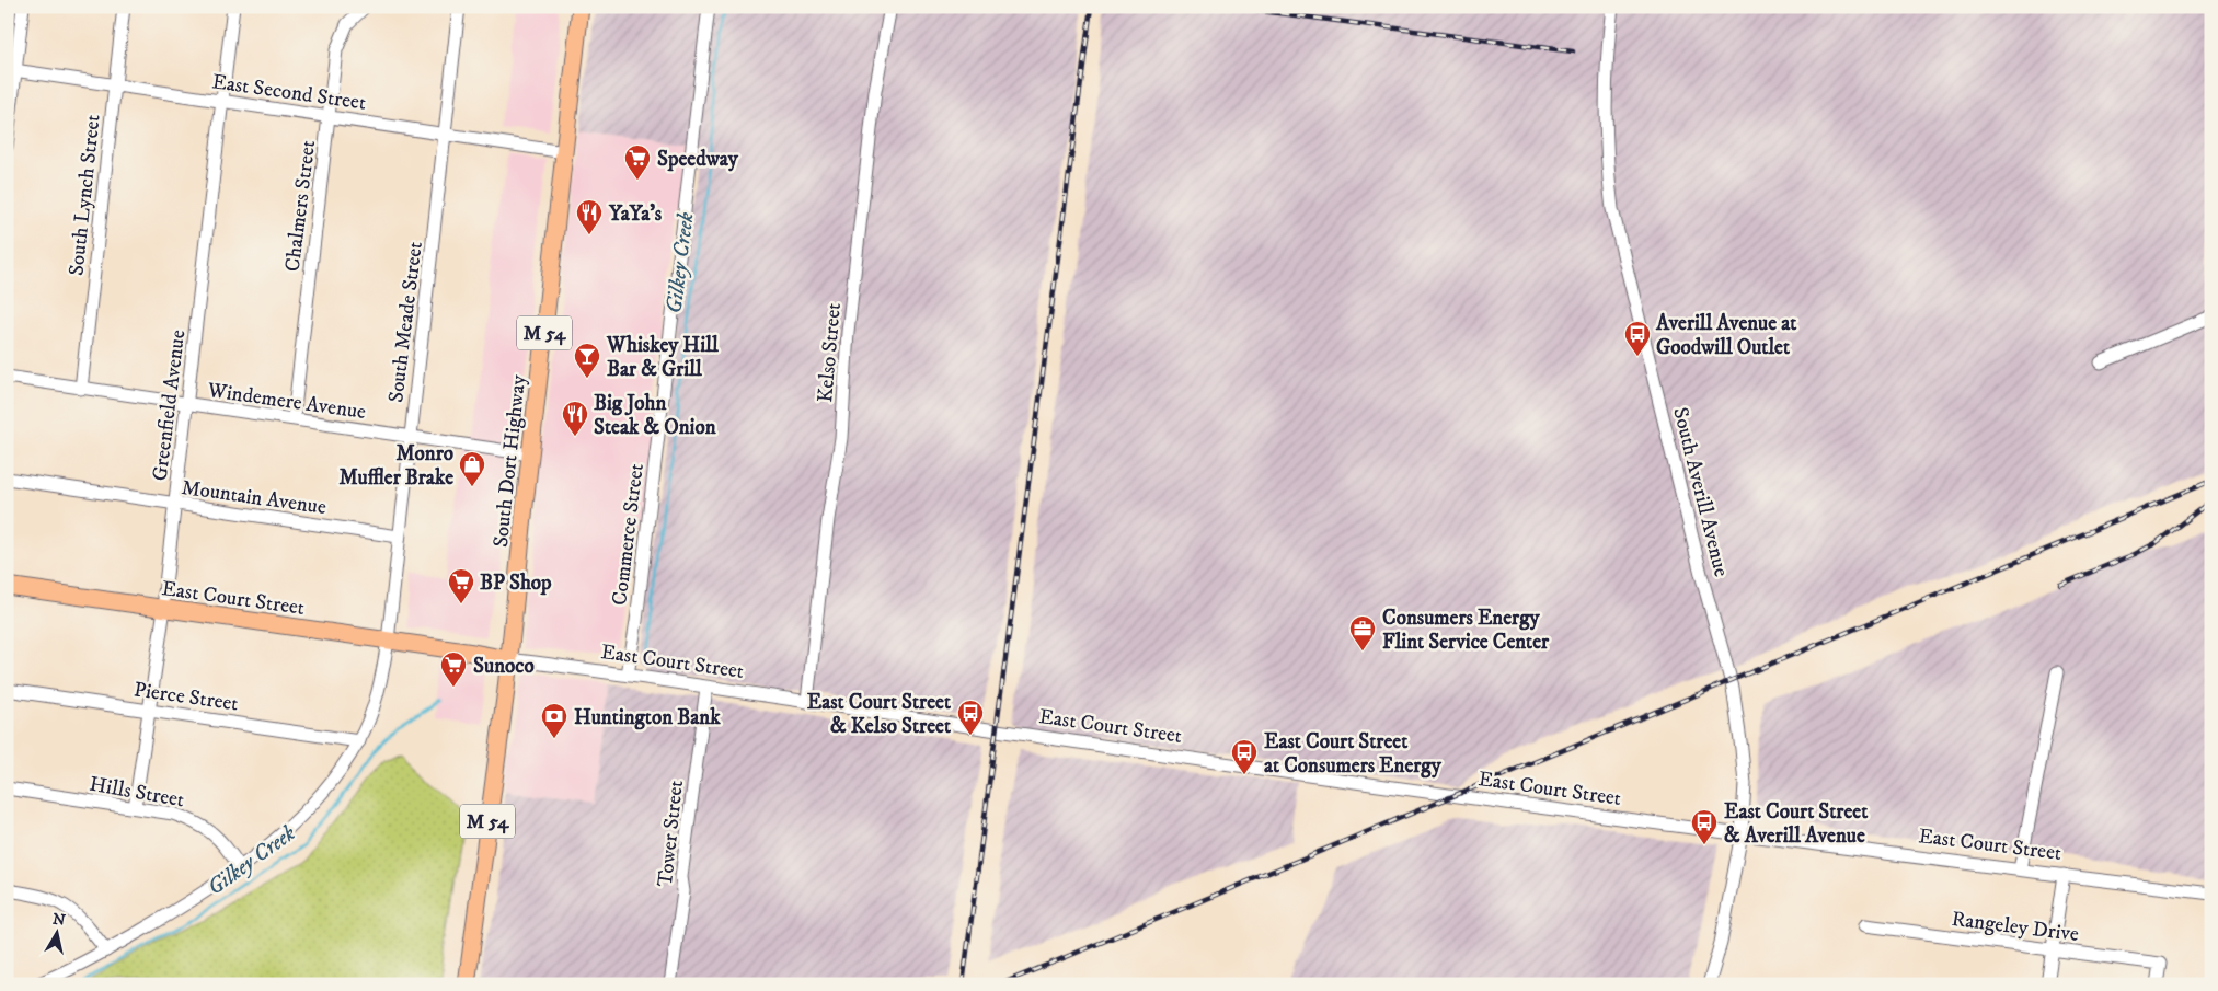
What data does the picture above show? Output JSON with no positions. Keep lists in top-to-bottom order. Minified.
{"streets":{"main road":["M 54","South Dort Highway","East Court Street"],"street":["East Second Street","South Lynch Street","Chalmers Street","South Meade Street","Kelso Street","Windemere Avenue","Greenfield Avenue","South Averill Avenue","Mountain Avenue","Commerce Street","Pierce Street","Hills Street","Tower Street","Rangeley Drive"]},"crossings":[["East Second Street","South Lynch Street"],["East Second Street","Chalmers Street"],["East Second Street","South Meade Street"],["East Second Street","Greenfield Avenue"],["East Second Street","South Dort Highway"],["South Lynch Street","Windemere Avenue"],["Chalmers Street","Windemere Avenue"],["South Meade Street","Windemere Avenue"],["South Meade Street","Mountain Avenue"],["South Meade Street","East Court Street"],["South Meade Street","Pierce Street"],["South Meade Street","Hills Street"],["Kelso Street","East Court Street"],["Windemere Avenue","Greenfield Avenue"],["Windemere Avenue","South Dort Highway"],["Greenfield Avenue","Mountain Avenue"],["Greenfield Avenue","East Court Street"],["Greenfield Avenue","Pierce Street"],["Greenfield Avenue","Hills Street"],["South Dort Highway","East Court Street"],["South Averill Avenue","East Court Street"],["Commerce Street","East Court Street"],["East Court Street","Tower Street"]],"water":["Gilkey Creek"],"places":{"supermarket":["Speedway","BP Shop","Sunoco"],"restaurant":["YaYa's","Big John Steak & Onion"],"bus stop":["Averill Avenue at Goodwill Outlet","East Court Street & Kelso Street","East Court Street at Consumers Energy","East Court Street & Averill Avenue"],"bar":["Whiskey Hill Bar & Grill"],"shop":["Monro Muffler Brake"],"office":["Consumers Energy Flint Service Center"],"bank":["Huntington Bank"]},"north":"top"}
